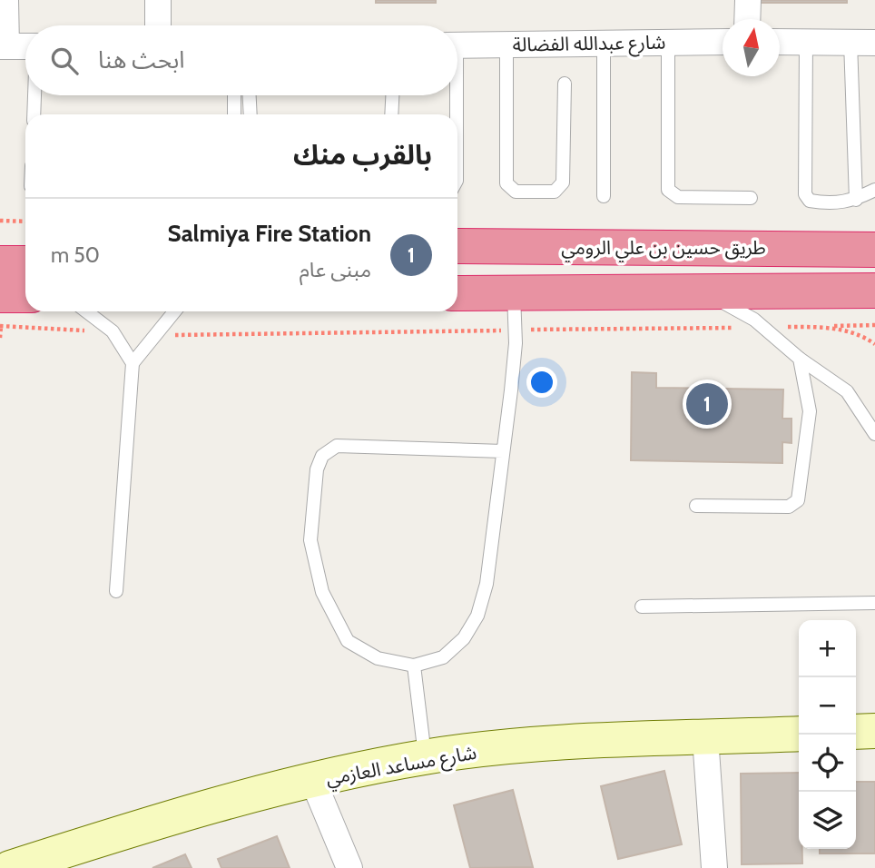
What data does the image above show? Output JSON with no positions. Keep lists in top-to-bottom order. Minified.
{"streets":{"highway":["طريق حسين بن علي الرومي"],"street":["شارع عبدالله الفضالة","شارع مساعد العازمي"]},"north":"top","page":{"search":"ابحث هنا","heading":"بالقرب منك","list":[{"mark":"1","name":"Salmiya Fire Station","note":"مبنى عام","value":"50 m"}],"pins":"1","map_buttons":["+","−"]}}
